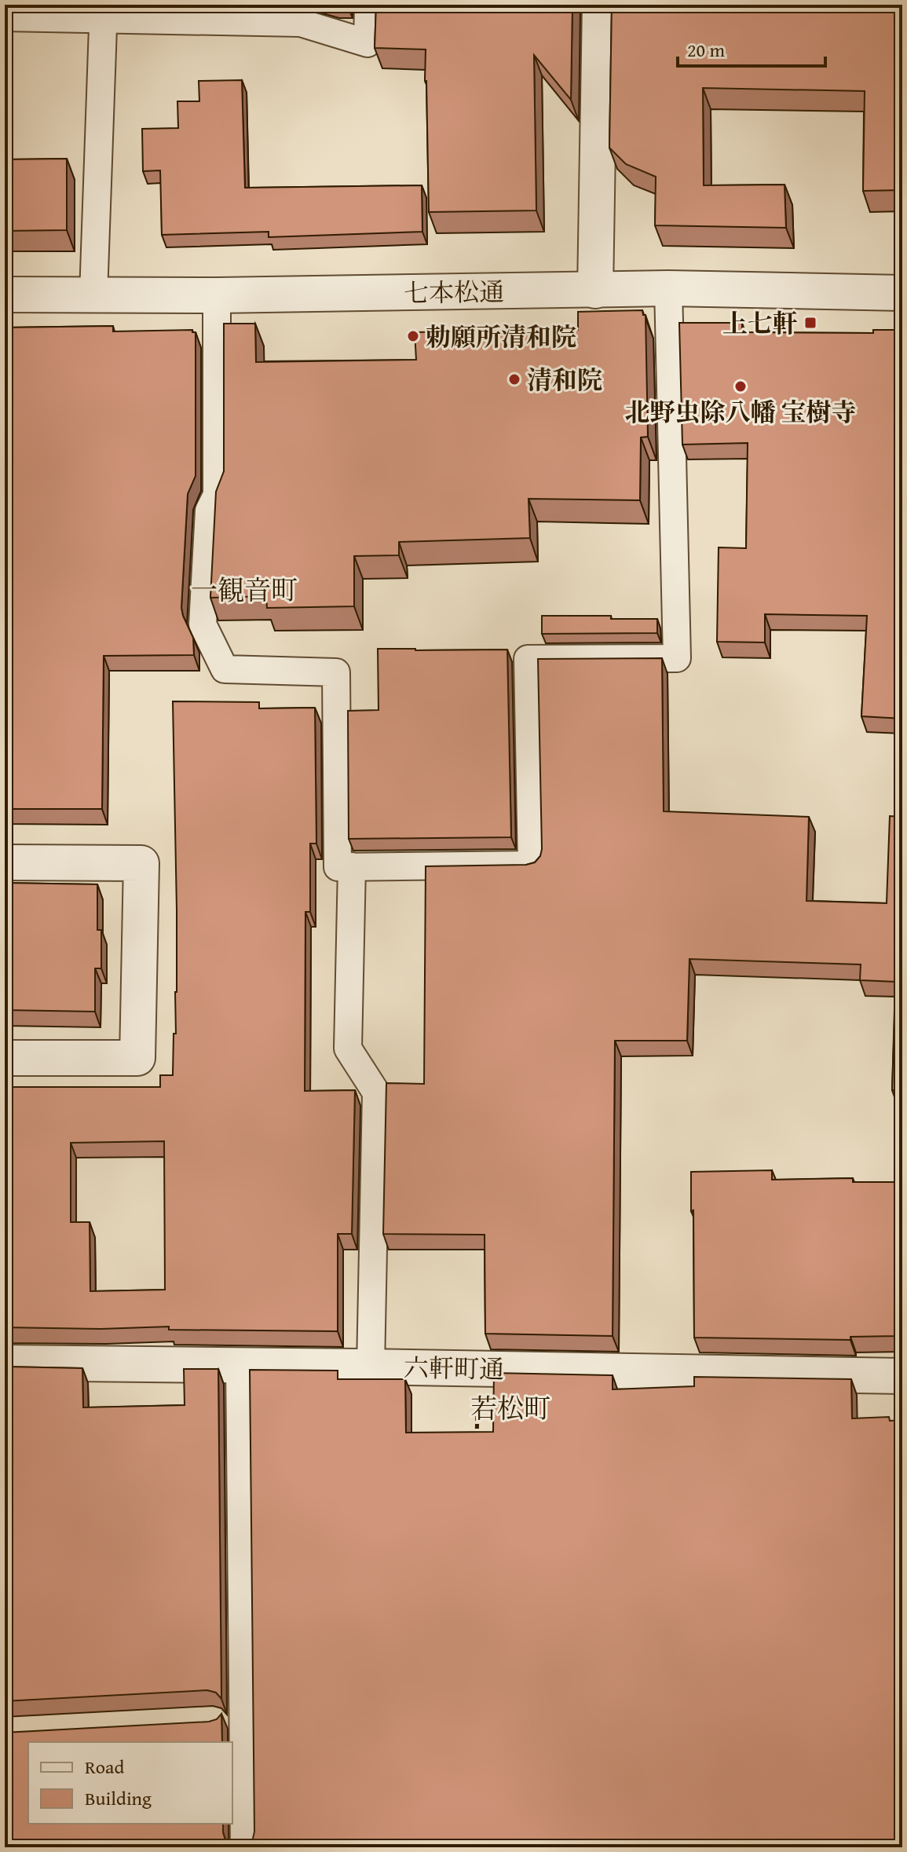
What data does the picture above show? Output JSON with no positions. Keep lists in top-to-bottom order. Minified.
{"streets":{"street":["七本松通","六軒町通"]},"districts":["一観音町","若松町"],"places":{"transit":["上七軒"],"other":["勅願所清和院","清和院","北野虫除八幡 宝樹寺"]},"legend":["Road","Building"],"scale_bar":"20 m"}
